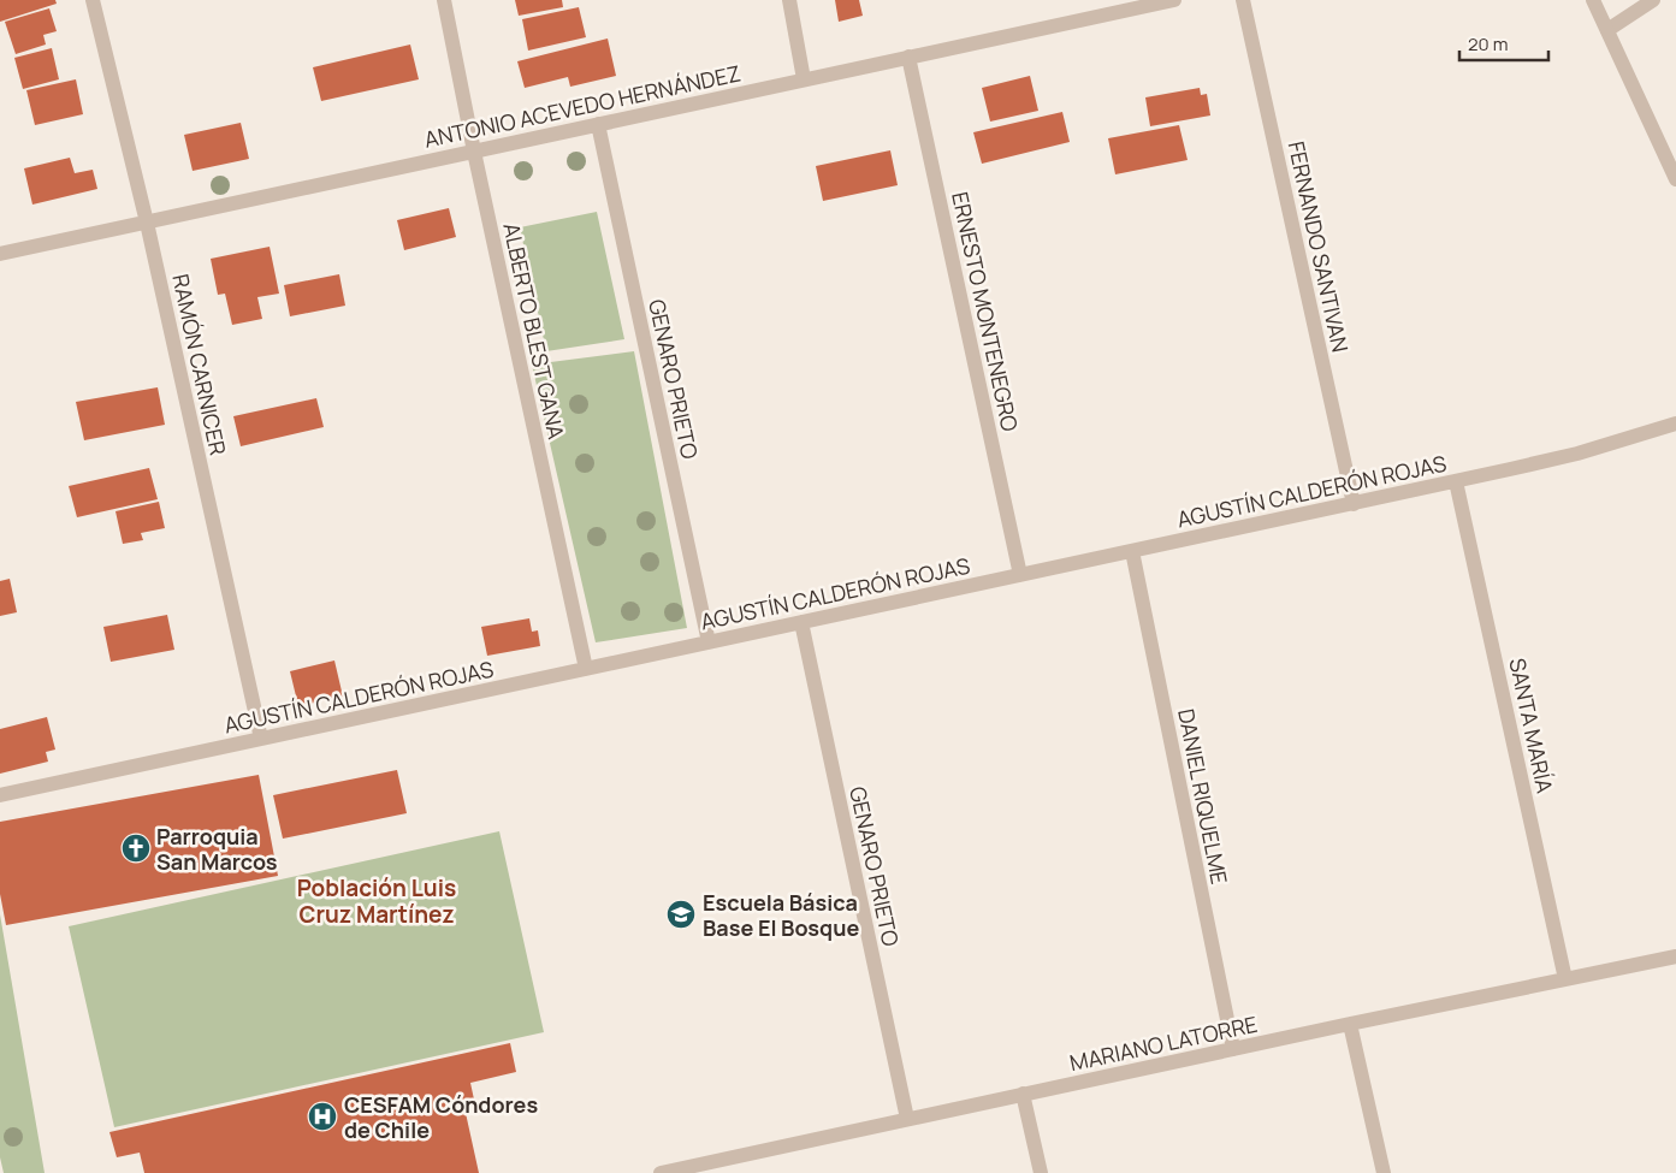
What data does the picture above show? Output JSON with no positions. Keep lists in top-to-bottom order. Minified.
{"streets":{"street":["ANTONIO ACEVEDO HERNÁNDEZ","FERNANDO SANTIVAN","ERNESTO MONTENEGRO","ALBERTO BLEST GANA","RAMÓN CARNICER","GENARO PRIETO","AGUSTÍN CALDERÓN ROJAS","SANTA MARÍA","DANIEL RIQUELME","MARIANO LATORRE"]},"crossings":[["ANTONIO ACEVEDO HERNÁNDEZ","ERNESTO MONTENEGRO"],["ANTONIO ACEVEDO HERNÁNDEZ","ALBERTO BLEST GANA"],["ANTONIO ACEVEDO HERNÁNDEZ","RAMÓN CARNICER"],["ANTONIO ACEVEDO HERNÁNDEZ","GENARO PRIETO"],["FERNANDO SANTIVAN","AGUSTÍN CALDERÓN ROJAS"],["ERNESTO MONTENEGRO","AGUSTÍN CALDERÓN ROJAS"],["ALBERTO BLEST GANA","AGUSTÍN CALDERÓN ROJAS"],["RAMÓN CARNICER","AGUSTÍN CALDERÓN ROJAS"],["GENARO PRIETO","AGUSTÍN CALDERÓN ROJAS"],["GENARO PRIETO","MARIANO LATORRE"],["AGUSTÍN CALDERÓN ROJAS","SANTA MARÍA"],["AGUSTÍN CALDERÓN ROJAS","DANIEL RIQUELME"],["SANTA MARÍA","MARIANO LATORRE"],["DANIEL RIQUELME","MARIANO LATORRE"]],"districts":["Población Luis Cruz Martínez"],"places":{"church":["Parroquia San Marcos"],"school or university":["Escuela Básica Base El Bosque"],"hospital":["CESFAM Cóndores de Chile"]},"scale_bar":"20 m"}
